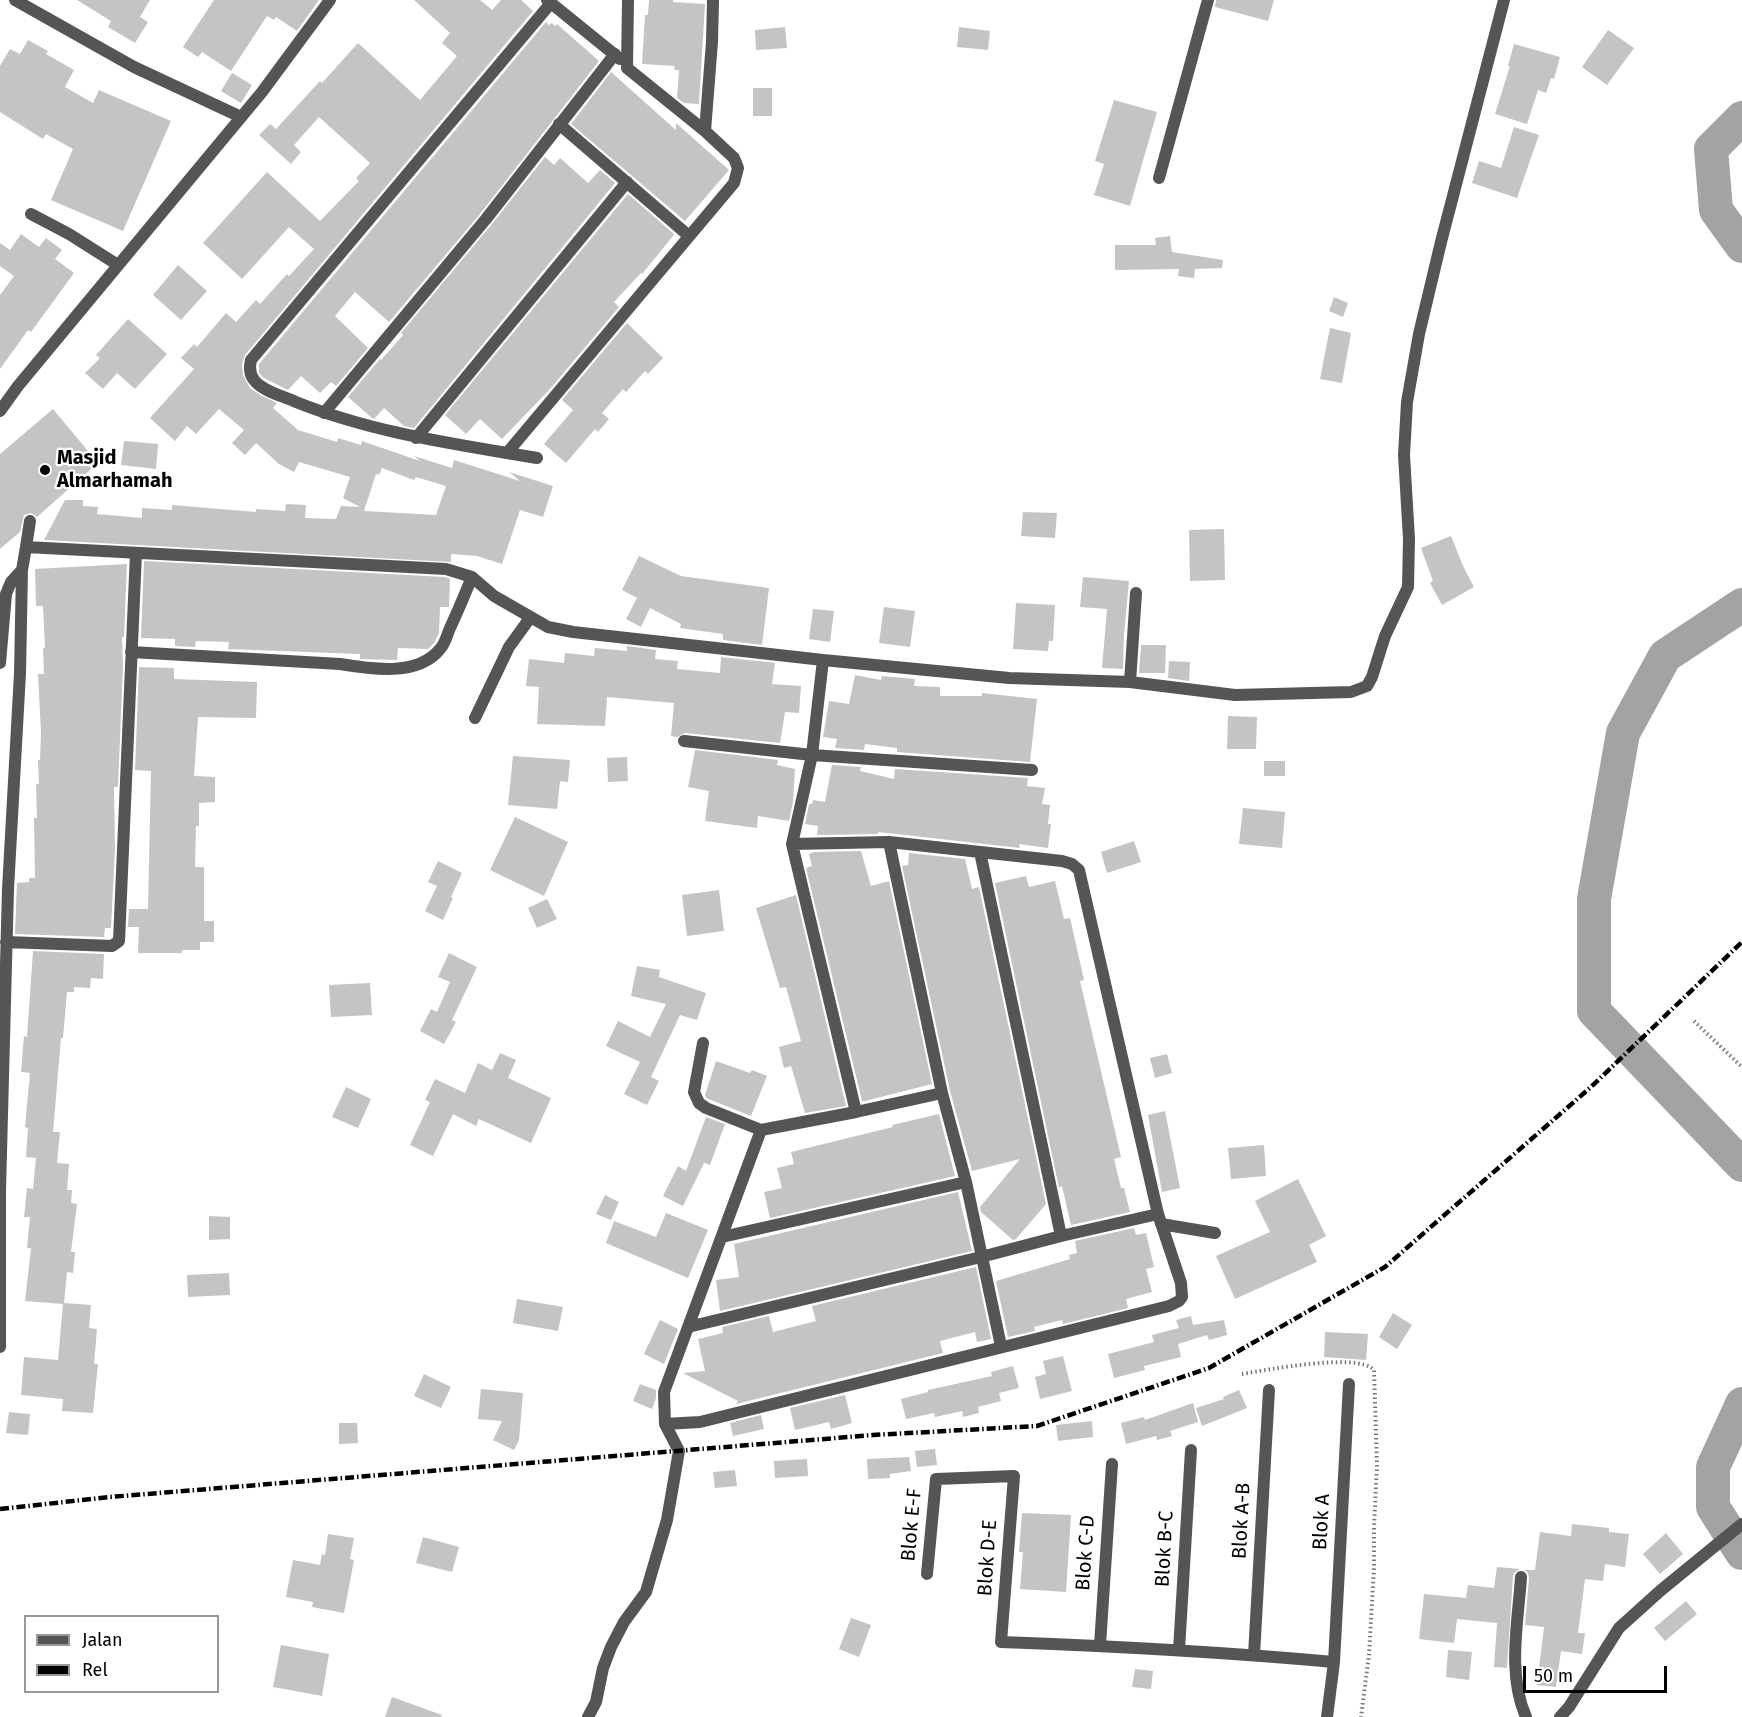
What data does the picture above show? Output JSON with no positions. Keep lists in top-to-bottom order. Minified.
{"streets":{"street":["Blok A-B","Blok A","Blok E-F","Blok B-C","Blok C-D","Blok D-E"]},"crossings":[["Blok E-F","Blok D-E"],["Blok C-D","Blok D-E"]],"places":["Masjid Almarhamah"],"legend":["Jalan","Rel"],"scale_bar":"50 m"}
